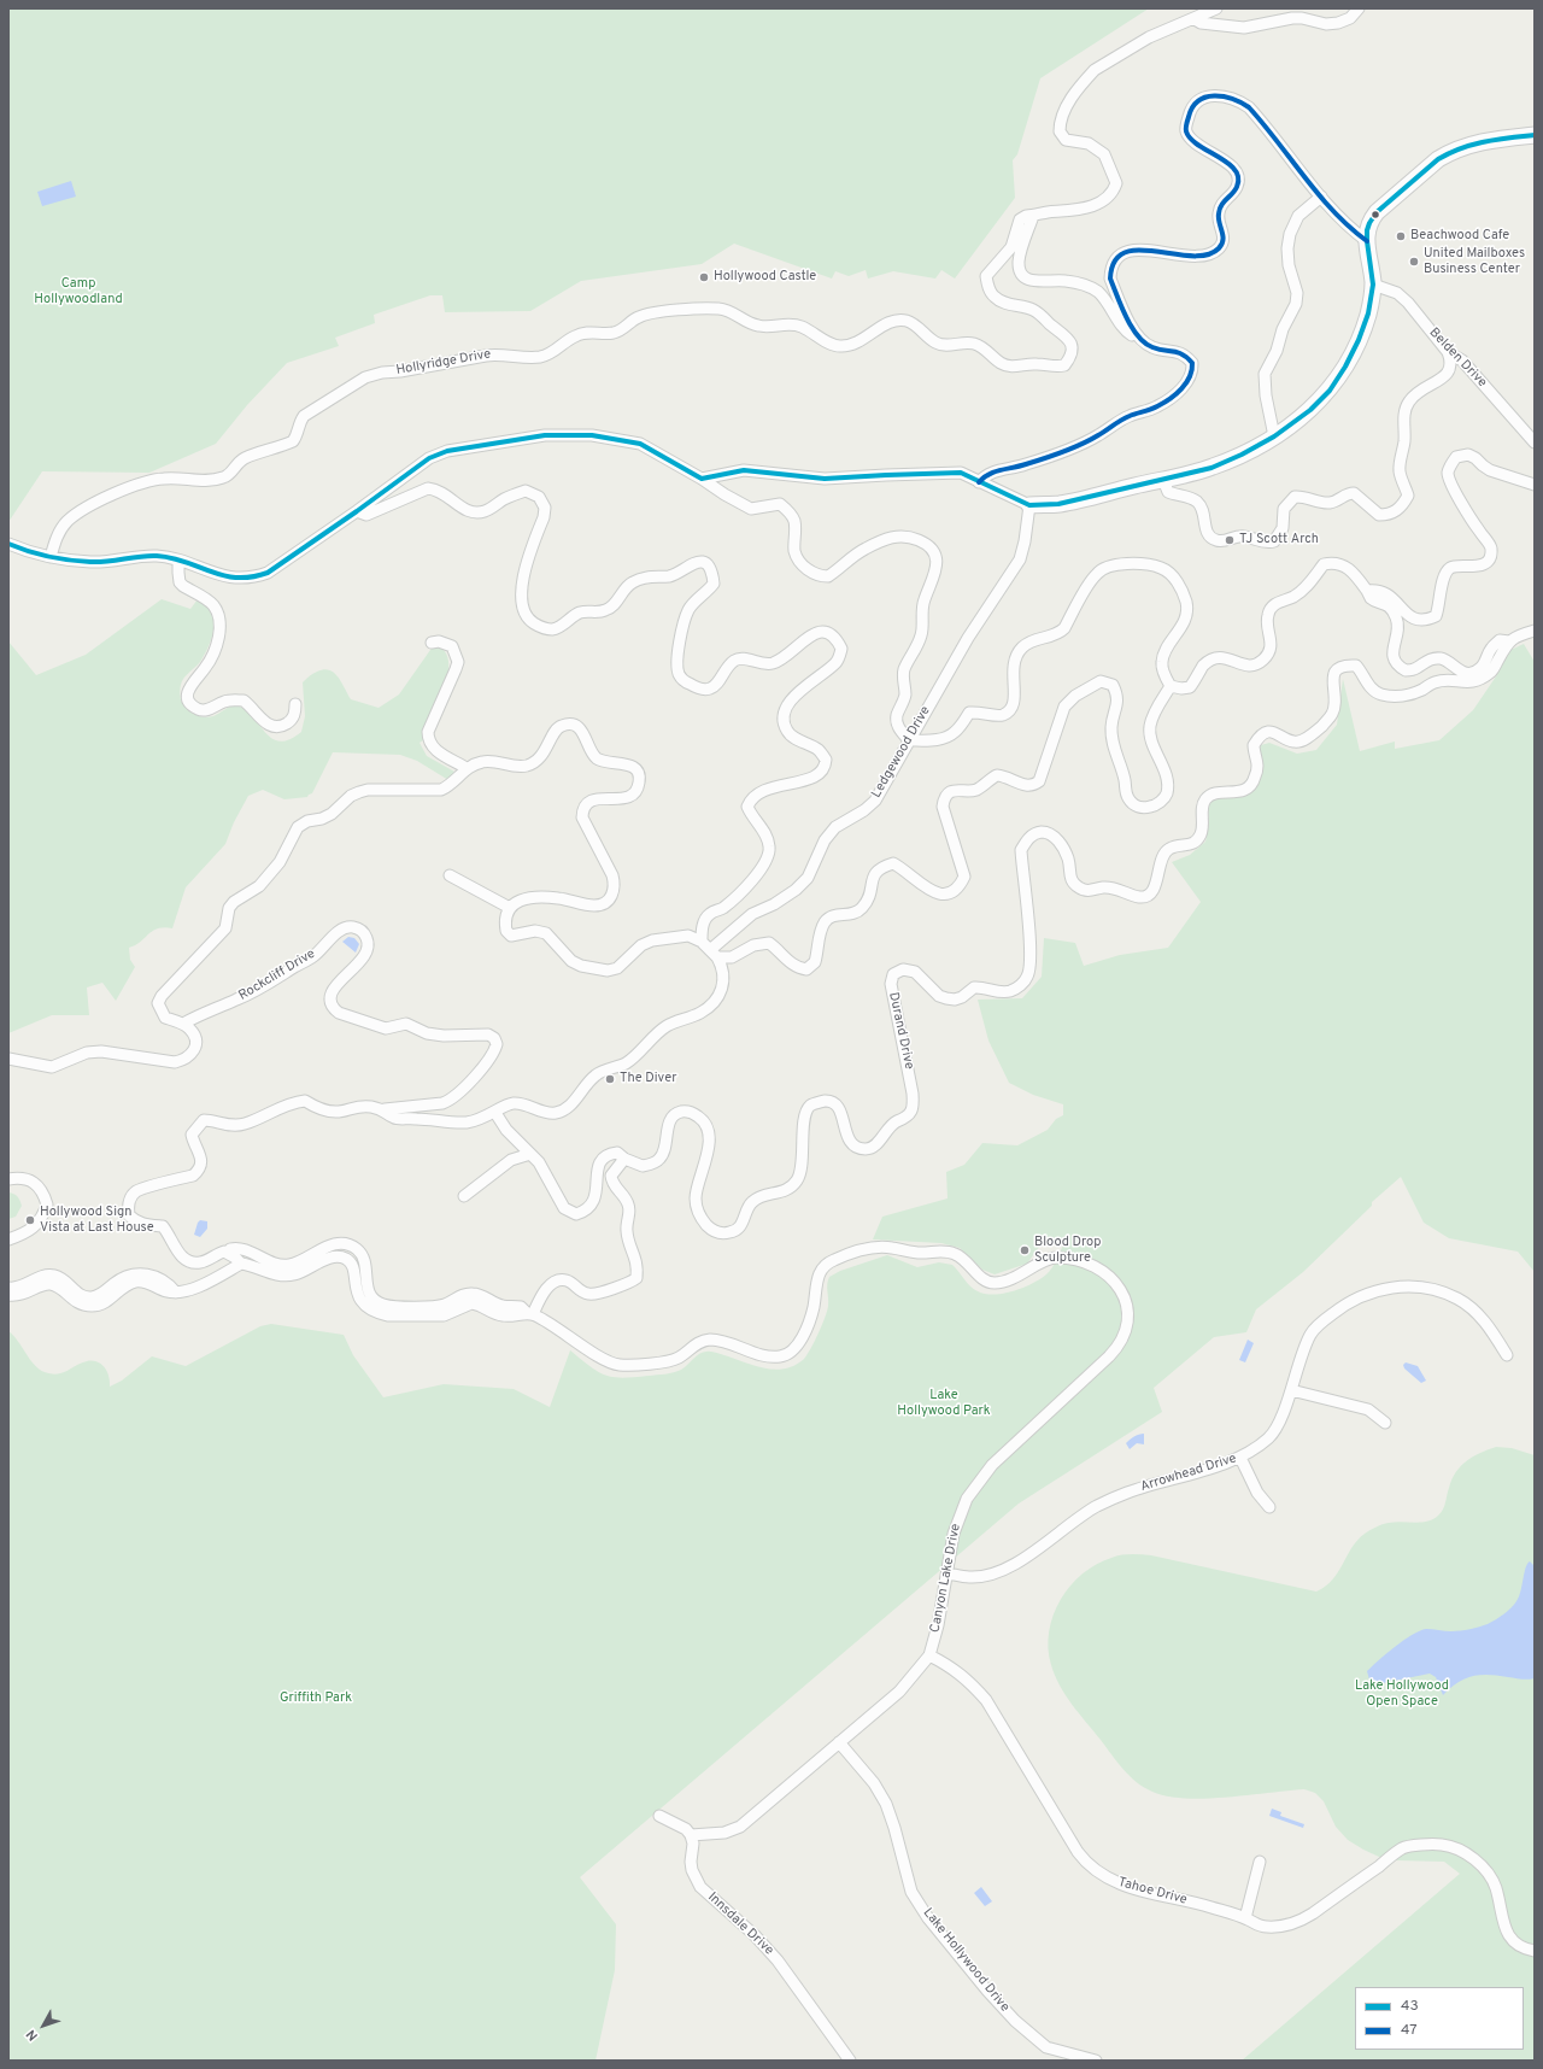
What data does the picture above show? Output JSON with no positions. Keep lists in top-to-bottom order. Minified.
{"streets":{"street":["Belden Drive","Hollyridge Drive","Ledgewood Drive","Rockcliff Drive","Durand Drive","Arrowhead Drive","Canyon Lake Drive","Tahoe Drive","Innsdale Drive","Lake Hollywood Drive"]},"crossings":[["Arrowhead Drive","Canyon Lake Drive"],["Canyon Lake Drive","Tahoe Drive"],["Canyon Lake Drive","Innsdale Drive"],["Canyon Lake Drive","Lake Hollywood Drive"]],"parks":["Camp Hollywoodland","Lake Hollywood Park","Lake Hollywood Open Space","Griffith Park"],"places":["Beachwood Cafe","United Mailboxes Business Center","Hollywood Castle","TJ Scott Arch","The Diver","Hollywood Sign Vista at Last House","Blood Drop Sculpture"],"lines":["transit line 47","transit line 43"],"legend":["43","47"],"north":"bottom left"}
